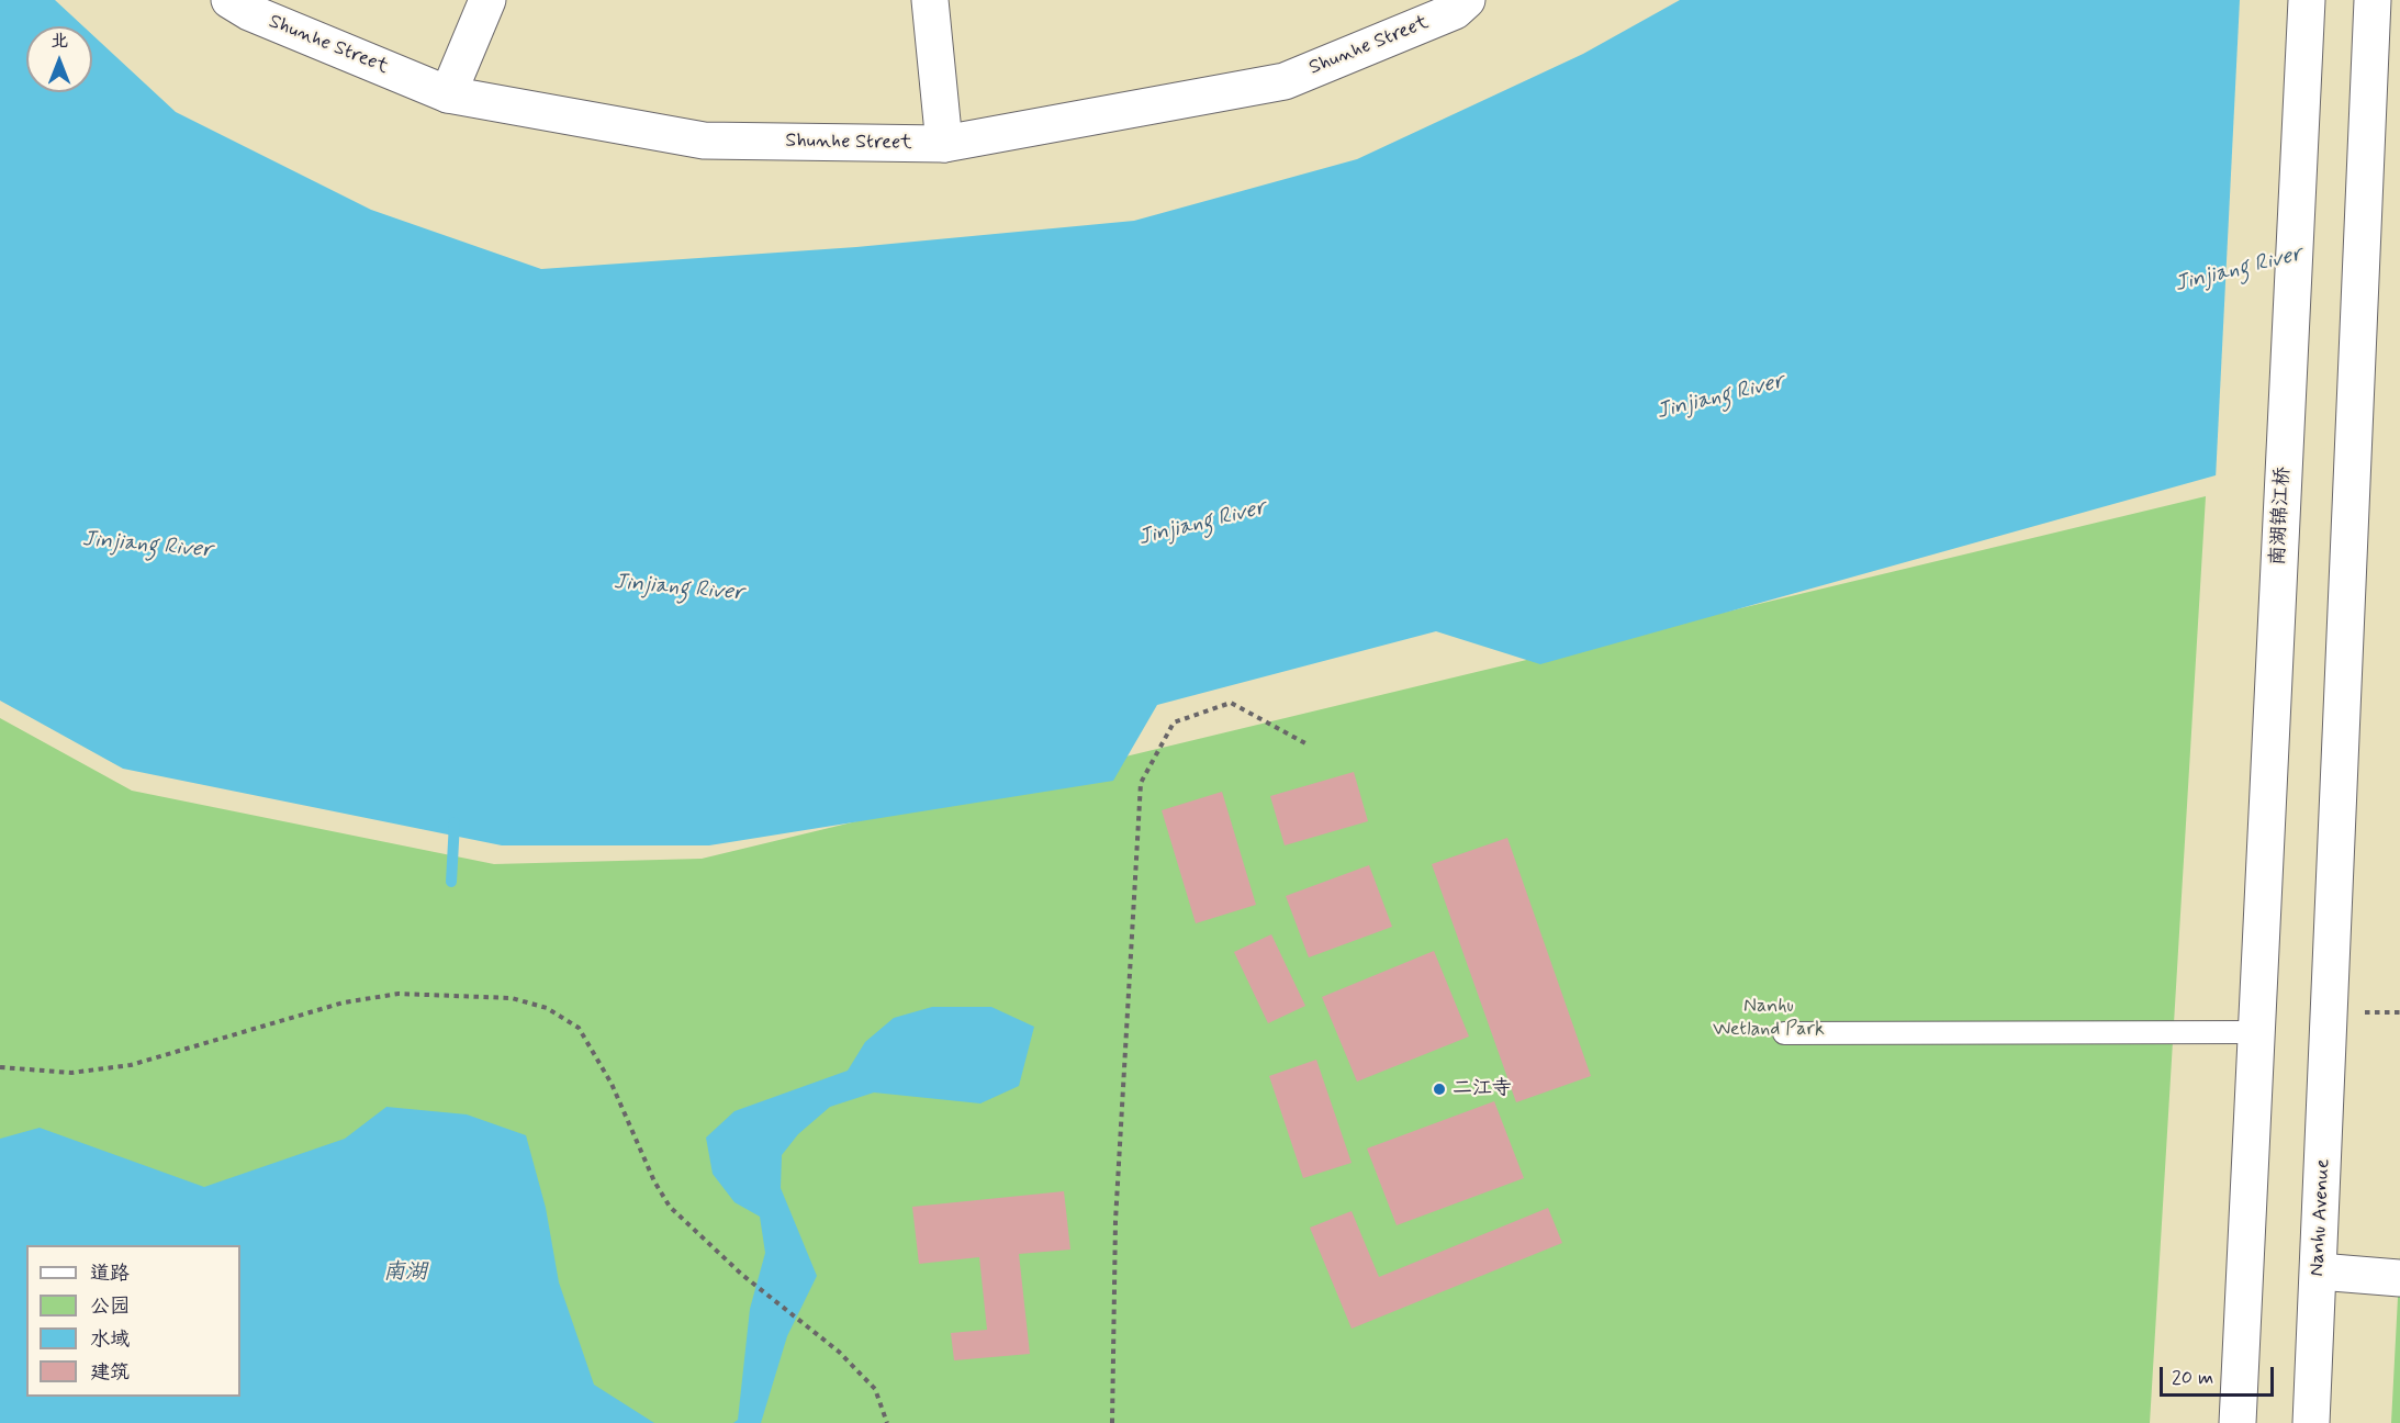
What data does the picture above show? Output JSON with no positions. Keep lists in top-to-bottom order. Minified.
{"streets":{"main road":["Shunhe Street","南湖锦江桥","Nanhu Avenue"]},"water":["Jinjiang River","南湖"],"parks":["Nanhu Wetland Park"],"places":["二江寺"],"legend":["道路","公园","水域","建筑"],"scale_bar":"20 m","north":"top"}
